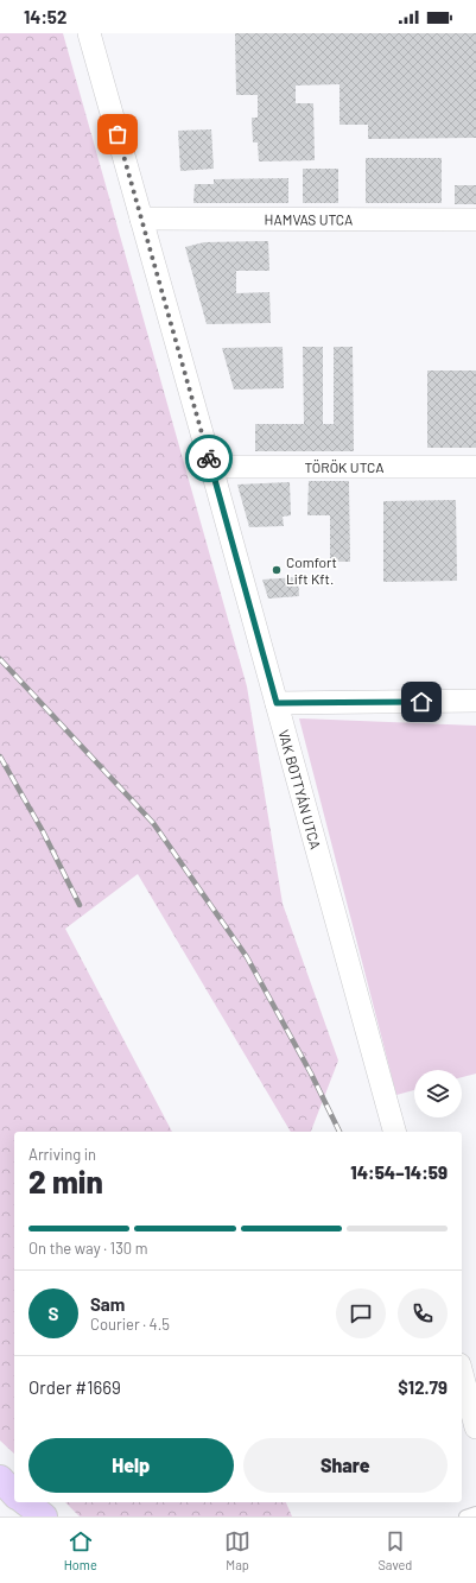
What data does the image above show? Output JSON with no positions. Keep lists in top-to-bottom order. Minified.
{"streets":{"street":["HAMVAS UTCA","TÖRÖK UTCA","VAK BOTTYÁN UTCA"]},"crossings":[["HAMVAS UTCA","VAK BOTTYÁN UTCA"],["TÖRÖK UTCA","VAK BOTTYÁN UTCA"]],"places":["Comfort Lift Kft."],"page":{"status":"14:52","heading":["2 min","Arriving in","14:54–14:59"],"panel":["Sam","Courier · 4.5","Order #1669","$12.79"],"bar":"On the way · 130 m","round":"S","buttons":["Help","Share"],"tabs":["Home","Map","Saved"]}}
